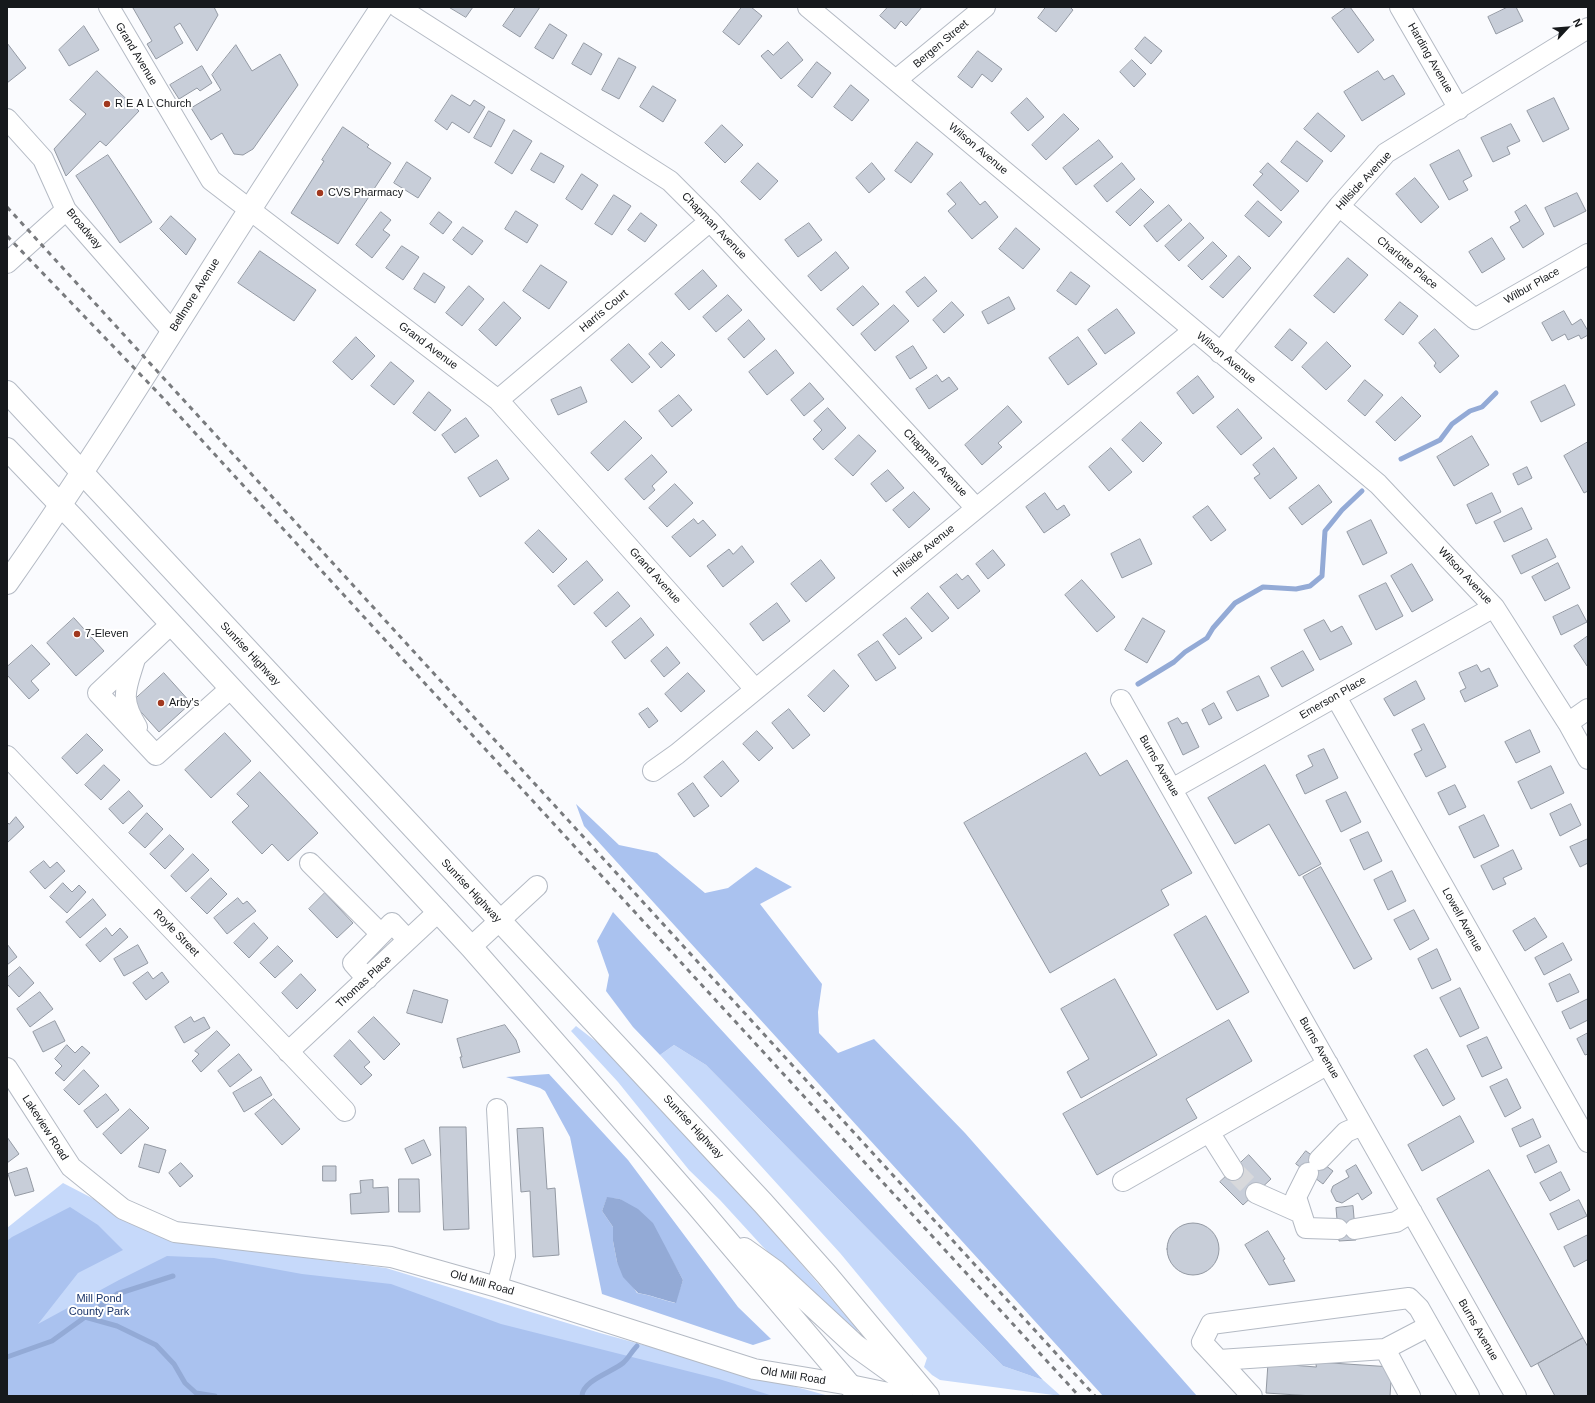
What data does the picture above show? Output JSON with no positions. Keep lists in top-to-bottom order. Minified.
{"streets":{"main road":["Bellmore Avenue","Sunrise Highway"],"street":["Bergen Street","Grand Avenue","Harding Avenue","Wilson Avenue","Hillside Avenue","Chapman Avenue","Broadway","Charlotte Place","Wilbur Place","Harris Court","Emerson Place","Burns Avenue","Lowell Avenue","Royle Street","Thomas Place","Lakeview Road","Old Mill Road"]},"crossings":[["Bergen Street","Wilson Avenue"],["Grand Avenue","Hillside Avenue"],["Grand Avenue","Bellmore Avenue"],["Grand Avenue","Harris Court"],["Harding Avenue","Hillside Avenue"],["Wilson Avenue","Hillside Avenue"],["Wilson Avenue","Emerson Place"],["Hillside Avenue","Chapman Avenue"],["Hillside Avenue","Charlotte Place"],["Chapman Avenue","Harris Court"],["Broadway","Bellmore Avenue"],["Charlotte Place","Wilbur Place"],["Bellmore Avenue","Sunrise Highway"],["Emerson Place","Burns Avenue"],["Emerson Place","Lowell Avenue"],["Royle Street","Thomas Place"],["Lakeview Road","Old Mill Road"]],"parks":["Mill Pond County Park"],"places":["R E A L Church","CVS Pharmacy","7-Eleven","Arby's"],"north":"top right"}
